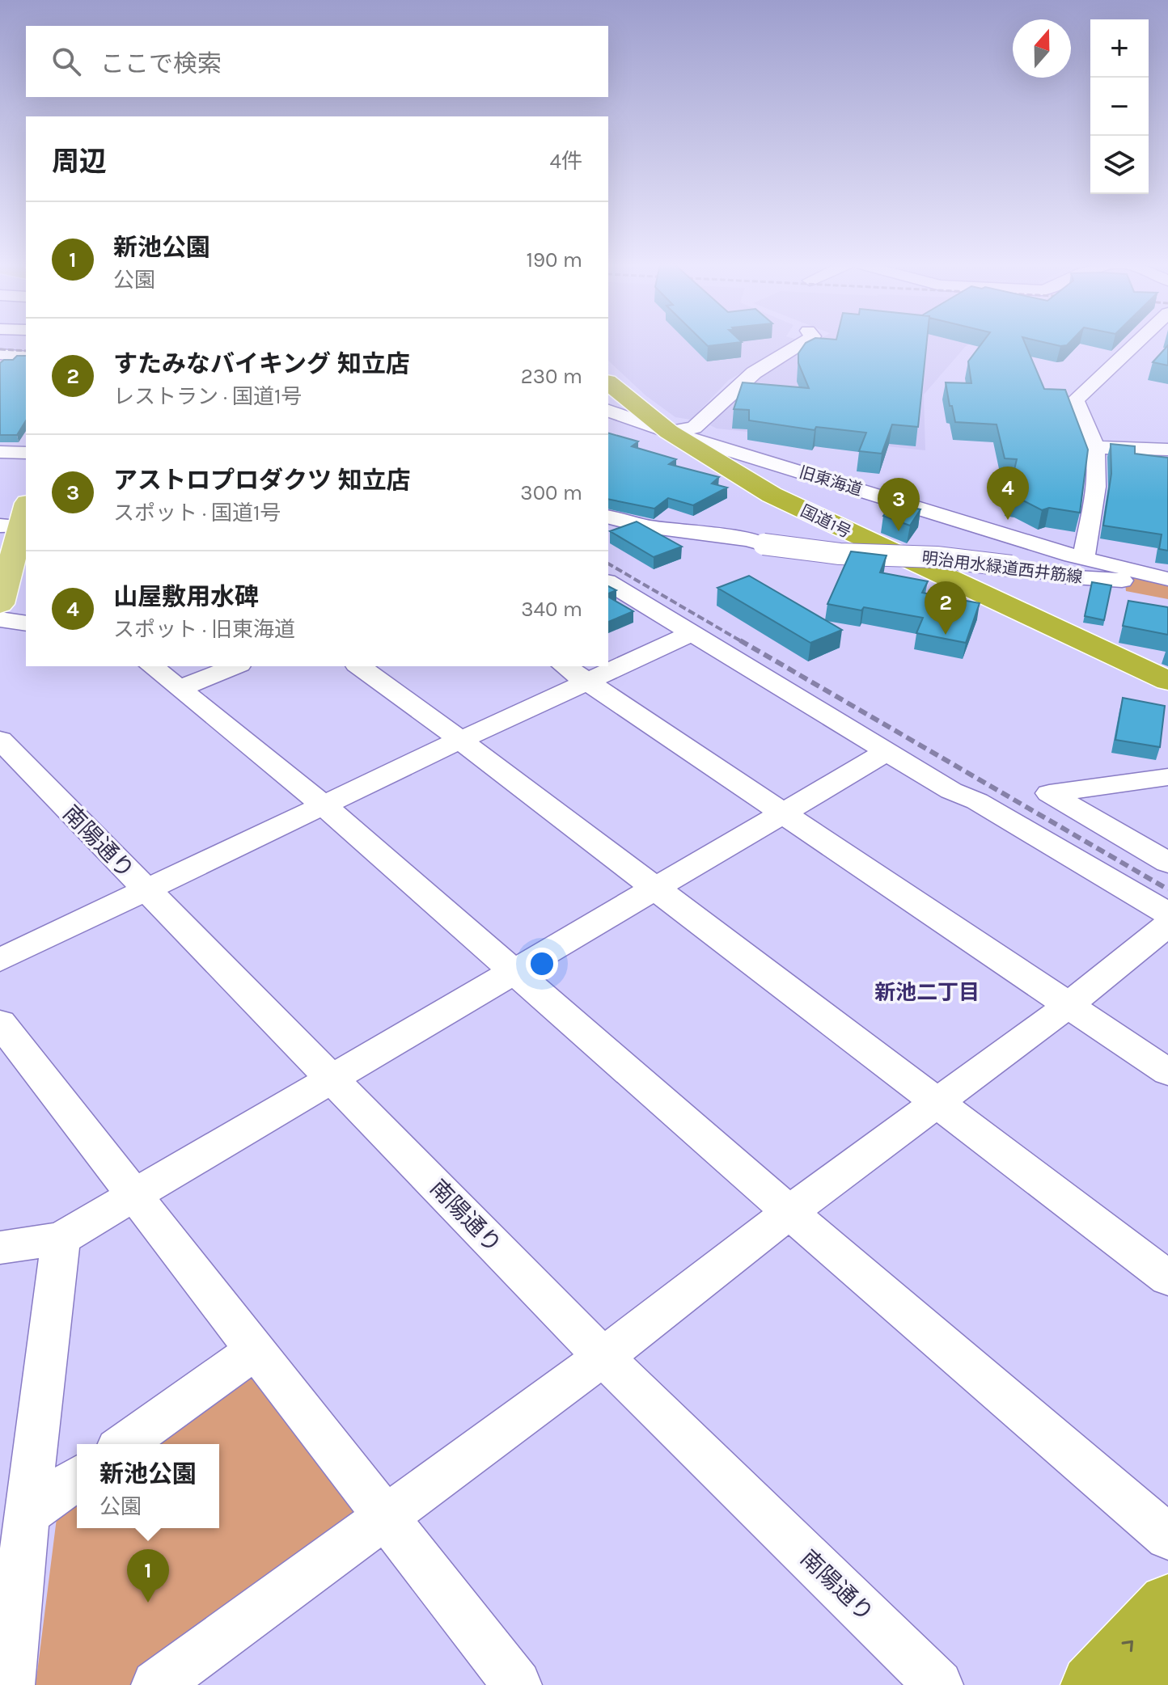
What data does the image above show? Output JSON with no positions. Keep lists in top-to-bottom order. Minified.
{"streets":{"highway":["国道1号"],"street":["旧東海道","明治用水緑道西井筋線","南陽通り"]},"crossings":[["旧東海道","国道1号"]],"districts":["新池二丁目"],"north":"top","page":{"map_buttons":["+","−"],"search":"ここで検索","heading":["周辺","4件"],"list":[{"mark":"1","name":"新池公園","note":"公園","value":"190 m"},{"mark":"2","name":"すたみなバイキング 知立店","note":"レストラン · 国道1号","value":"230 m"},{"mark":"3","name":"アストロプロダクツ 知立店","note":"スポット · 国道1号","value":"300 m"},{"mark":"4","name":"山屋敷用水碑","note":"スポット · 旧東海道","value":"340 m"}],"pins":["4","3","2","1"],"popup":["新池公園","公園"]}}
